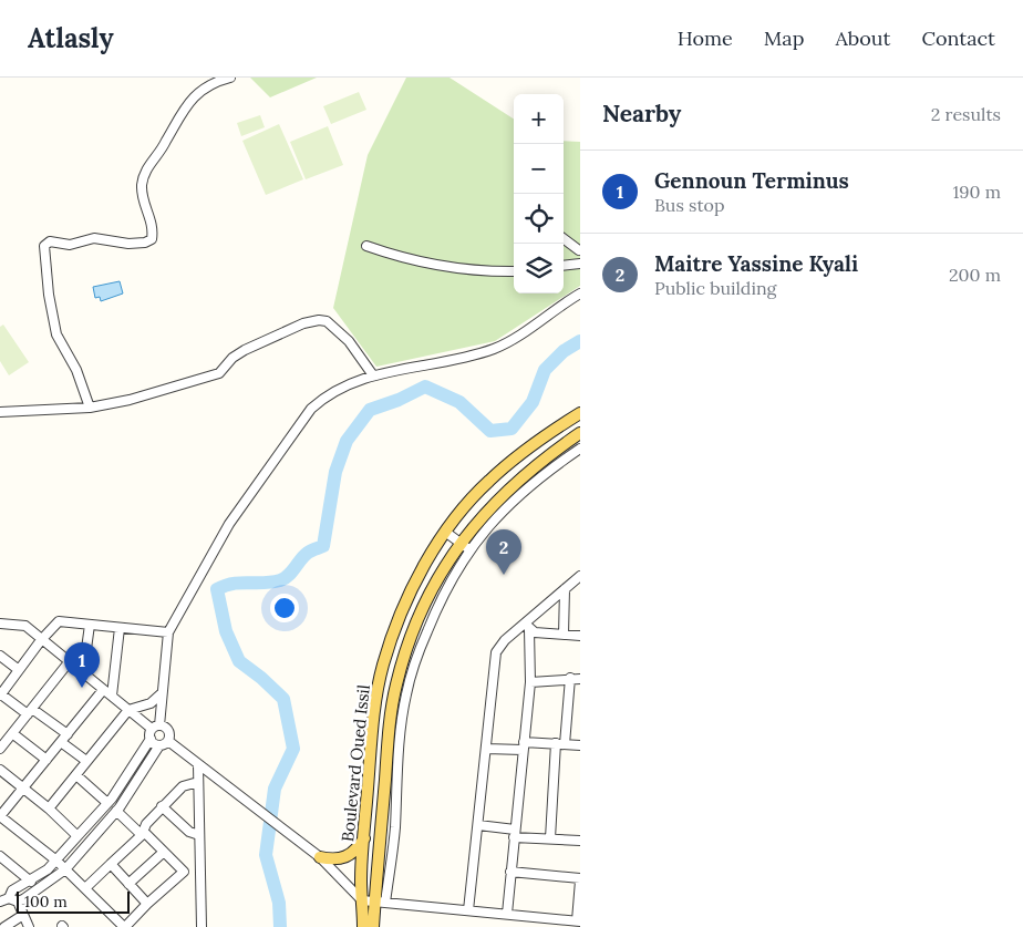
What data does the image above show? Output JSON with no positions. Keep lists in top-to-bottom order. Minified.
{"streets":{"main road":["Boulevard Oued Issil"]},"scale_bar":"100 m","page":{"header":"Atlasly","nav":["Home","Map","About","Contact"],"heading":["Nearby","2 results"],"map_buttons":["+","−"],"list":[{"mark":"1","name":"Gennoun Terminus","note":"Bus stop","value":"190 m"},{"mark":"2","name":"Maitre Yassine Kyali","note":"Public building","value":"200 m"}],"pins":["2","1"],"scale":"100 m"}}
